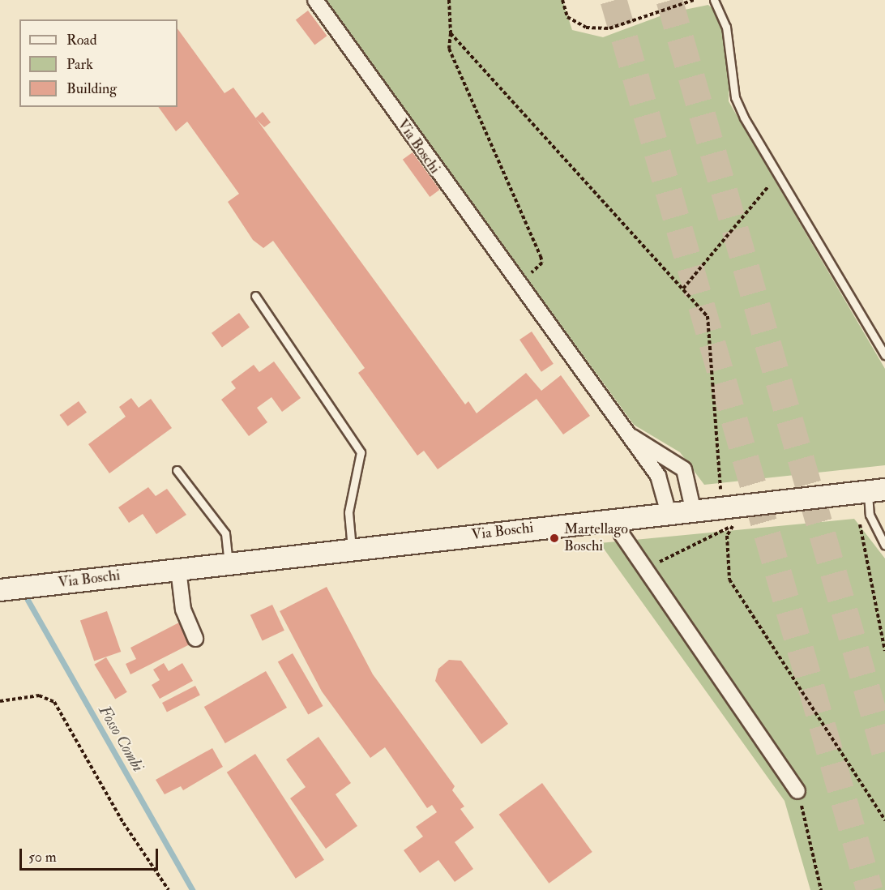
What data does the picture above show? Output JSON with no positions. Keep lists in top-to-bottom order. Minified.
{"streets":{"main road":["Via Boschi"]},"water":["Fosso Combi"],"places":["Martellago Boschi"],"legend":["Road","Park","Building"],"scale_bar":"50 m"}
